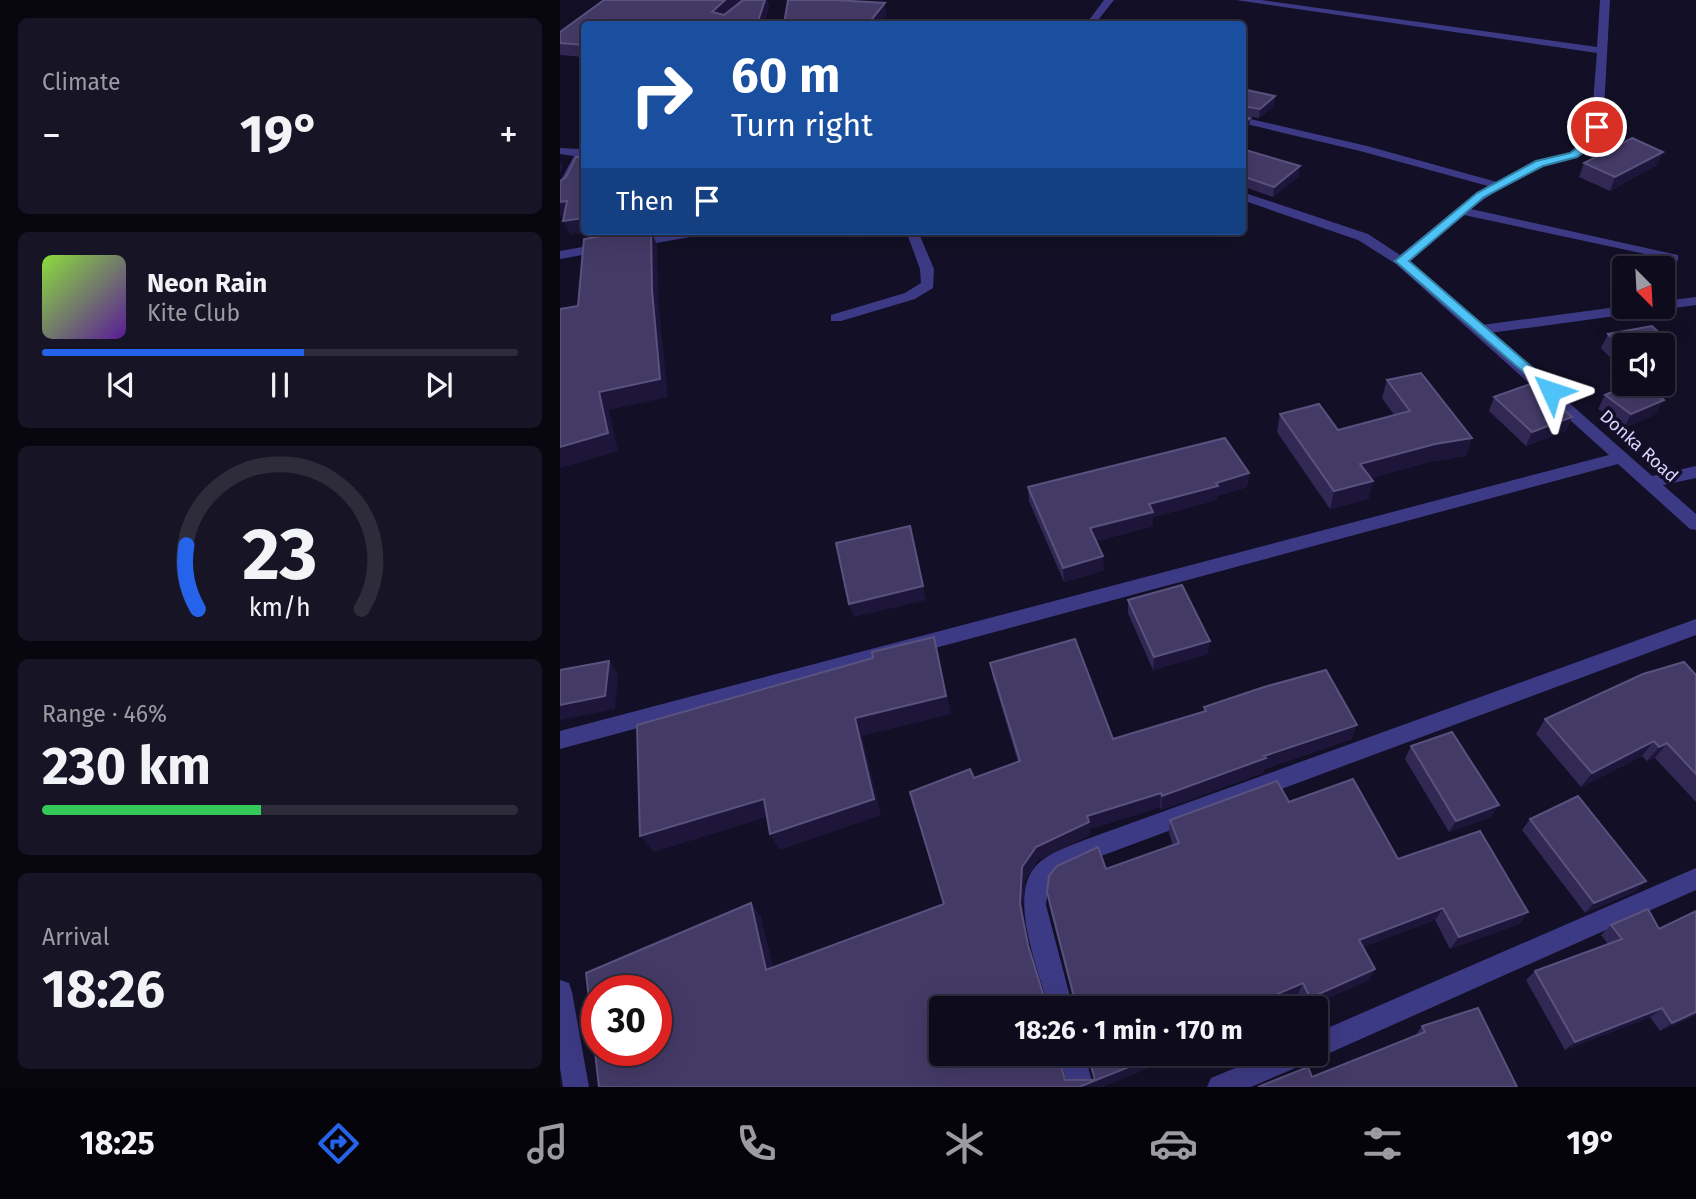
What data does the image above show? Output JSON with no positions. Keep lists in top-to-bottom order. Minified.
{"streets":{"street":["Donka Road"]},"north":"bottom right","page":{"tile":["Climate",["Range · 46%","230 km"],["Arrival","18:26"]],"turn":["60 m","Turn right"],"heat":["−","19°","+"],"then":"Then","song":["Neon Rain","Kite Club"],"limit":"30","trip":"18:26 · 1 min · 170 m","tabs":["18:25","19°"],"gauge":["23","km/h"]}}
